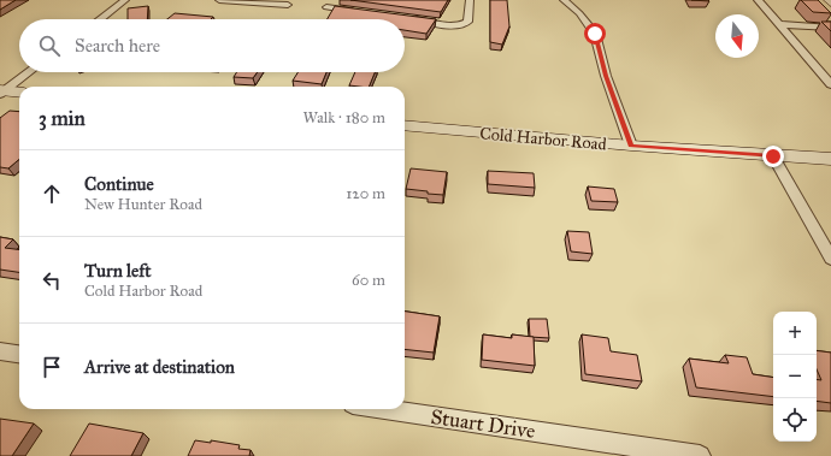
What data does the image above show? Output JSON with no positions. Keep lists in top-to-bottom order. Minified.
{"streets":{"main road":["Cold Harbor Road"],"street":["Stuart Drive"]},"north":"bottom","page":{"search":"Search here","heading":["3 min","Walk · 180 m"],"list":[["Continue","New Hunter Road","120 m"],["Turn left","Cold Harbor Road","60 m"],"Arrive at destination"],"map_buttons":["+","−"]}}
